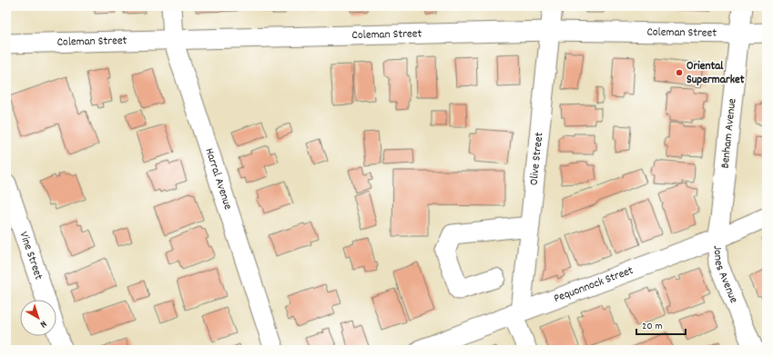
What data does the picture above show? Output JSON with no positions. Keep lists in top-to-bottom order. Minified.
{"streets":{"street":["Coleman Street","Benham Avenue","Olive Street","Harral Avenue","Vine Street","Jones Avenue","Pequonnock Street"]},"crossings":[["Coleman Street","Benham Avenue"],["Coleman Street","Olive Street"],["Coleman Street","Harral Avenue"],["Benham Avenue","Jones Avenue"],["Benham Avenue","Pequonnock Street"],["Olive Street","Pequonnock Street"],["Jones Avenue","Pequonnock Street"]],"places":["Oriental Supermarket"],"scale_bar":"20 m","north":"bottom right"}
